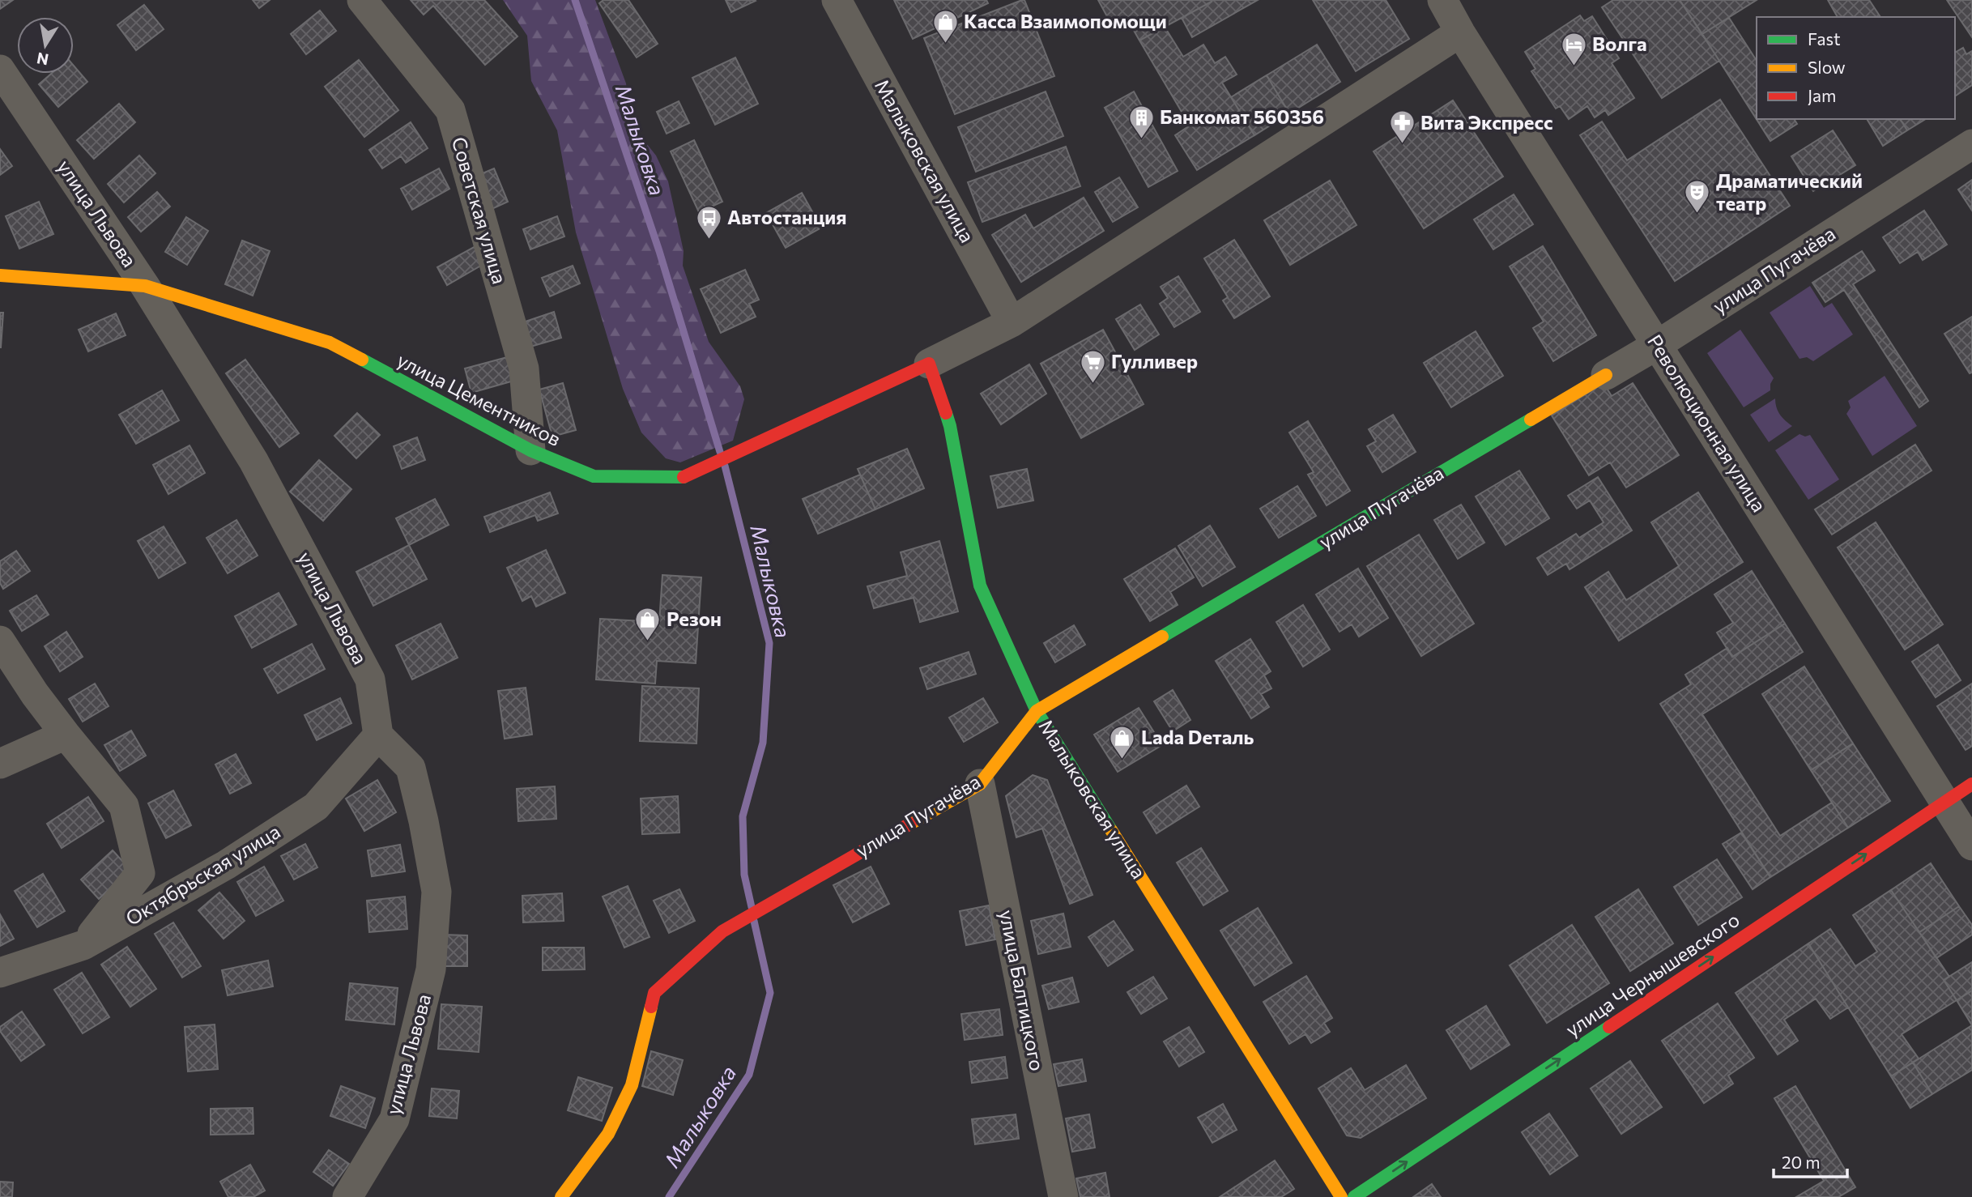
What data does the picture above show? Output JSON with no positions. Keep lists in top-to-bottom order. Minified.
{"streets":{"street":["Малыковская улица","Советская улица","улица Львова","улица Пугачёва","улица Цементников","Революционная улица","Октябрьская улица","улица Чернышевского","улица Балтицкого"]},"crossings":[["Малыковская улица","улица Пугачёва"],["Малыковская улица","улица Цементников"],["Советская улица","улица Цементников"],["улица Львова","улица Цементников"],["улица Львова","Октябрьская улица"],["улица Пугачёва","Революционная улица"],["улица Пугачёва","улица Балтицкого"],["Революционная улица","улица Чернышевского"]],"one_way":["улица Чернышевского"],"water":["Малыковка"],"places":{"shop":["Касса Взаимопомощи","Резон","Lada Dеталь"],"hotel":["Волга"],"building":["Банкомат 560356"],"pharmacy":["Вита Экспресс"],"theatre":["Драматический театр"],"bus stop":["Автостанция"],"supermarket":["Гулливер"]},"legend":["Fast","Slow","Jam"],"scale_bar":"20 m","north":"bottom"}
